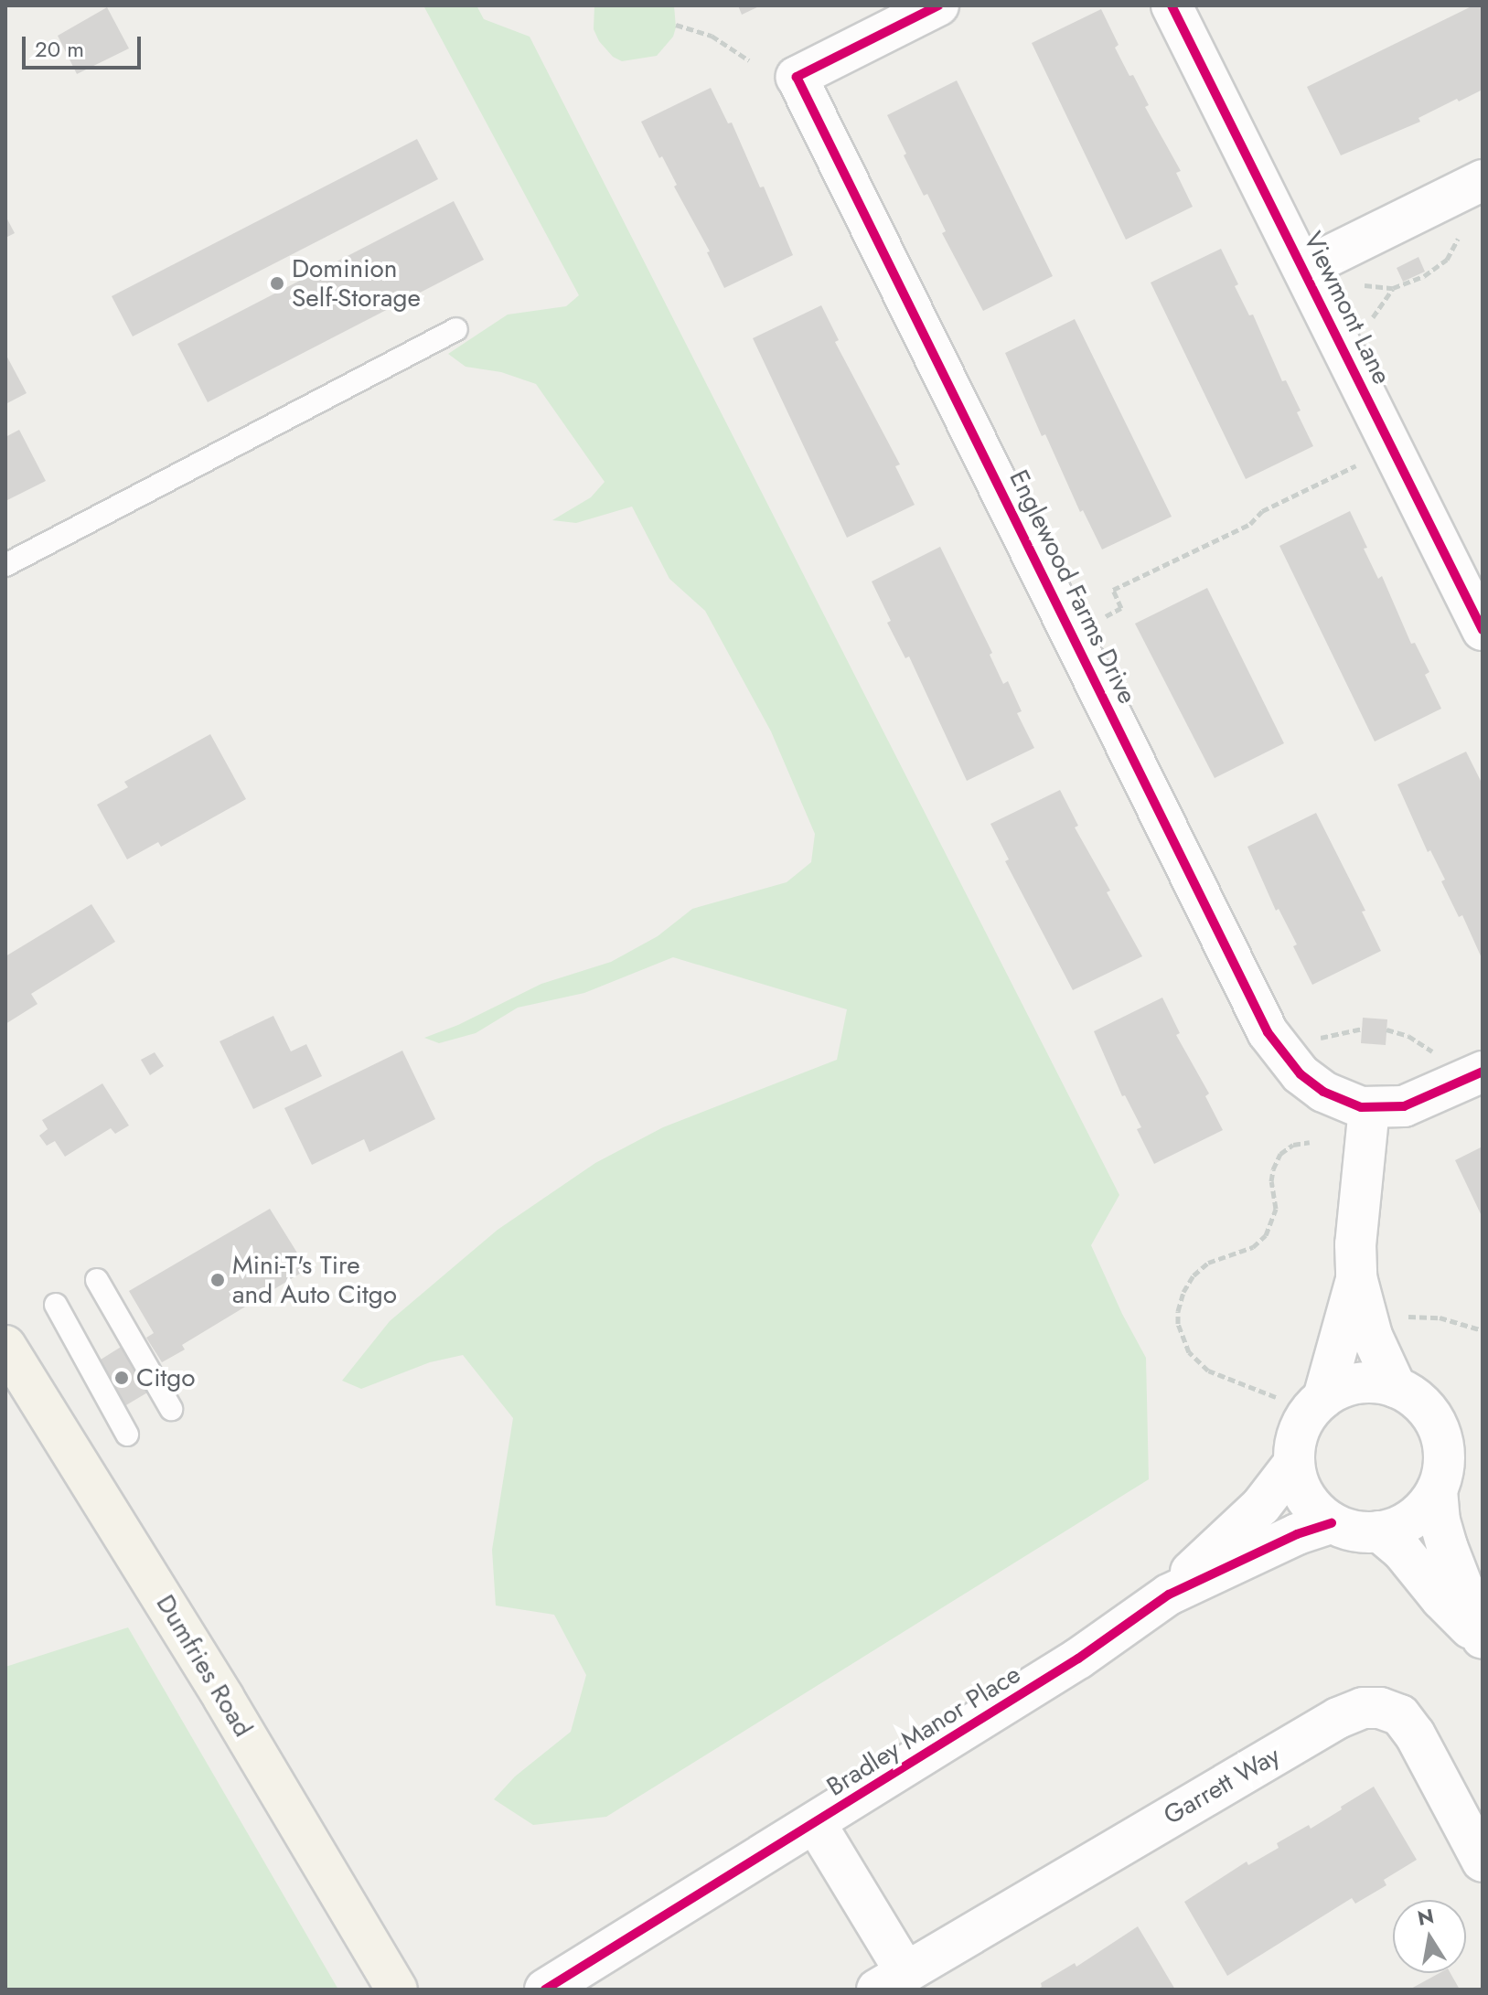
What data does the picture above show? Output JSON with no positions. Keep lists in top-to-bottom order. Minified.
{"streets":{"main road":["Dumfries Road"],"street":["Viewmont Lane","Englewood Farms Drive","Bradley Manor Place","Garrett Way"]},"crossings":[["Bradley Manor Place","Garrett Way"]],"places":["Dominion Self-Storage","Mini-T's Tire and Auto Citgo","Citgo"],"scale_bar":"20 m","north":"top"}
